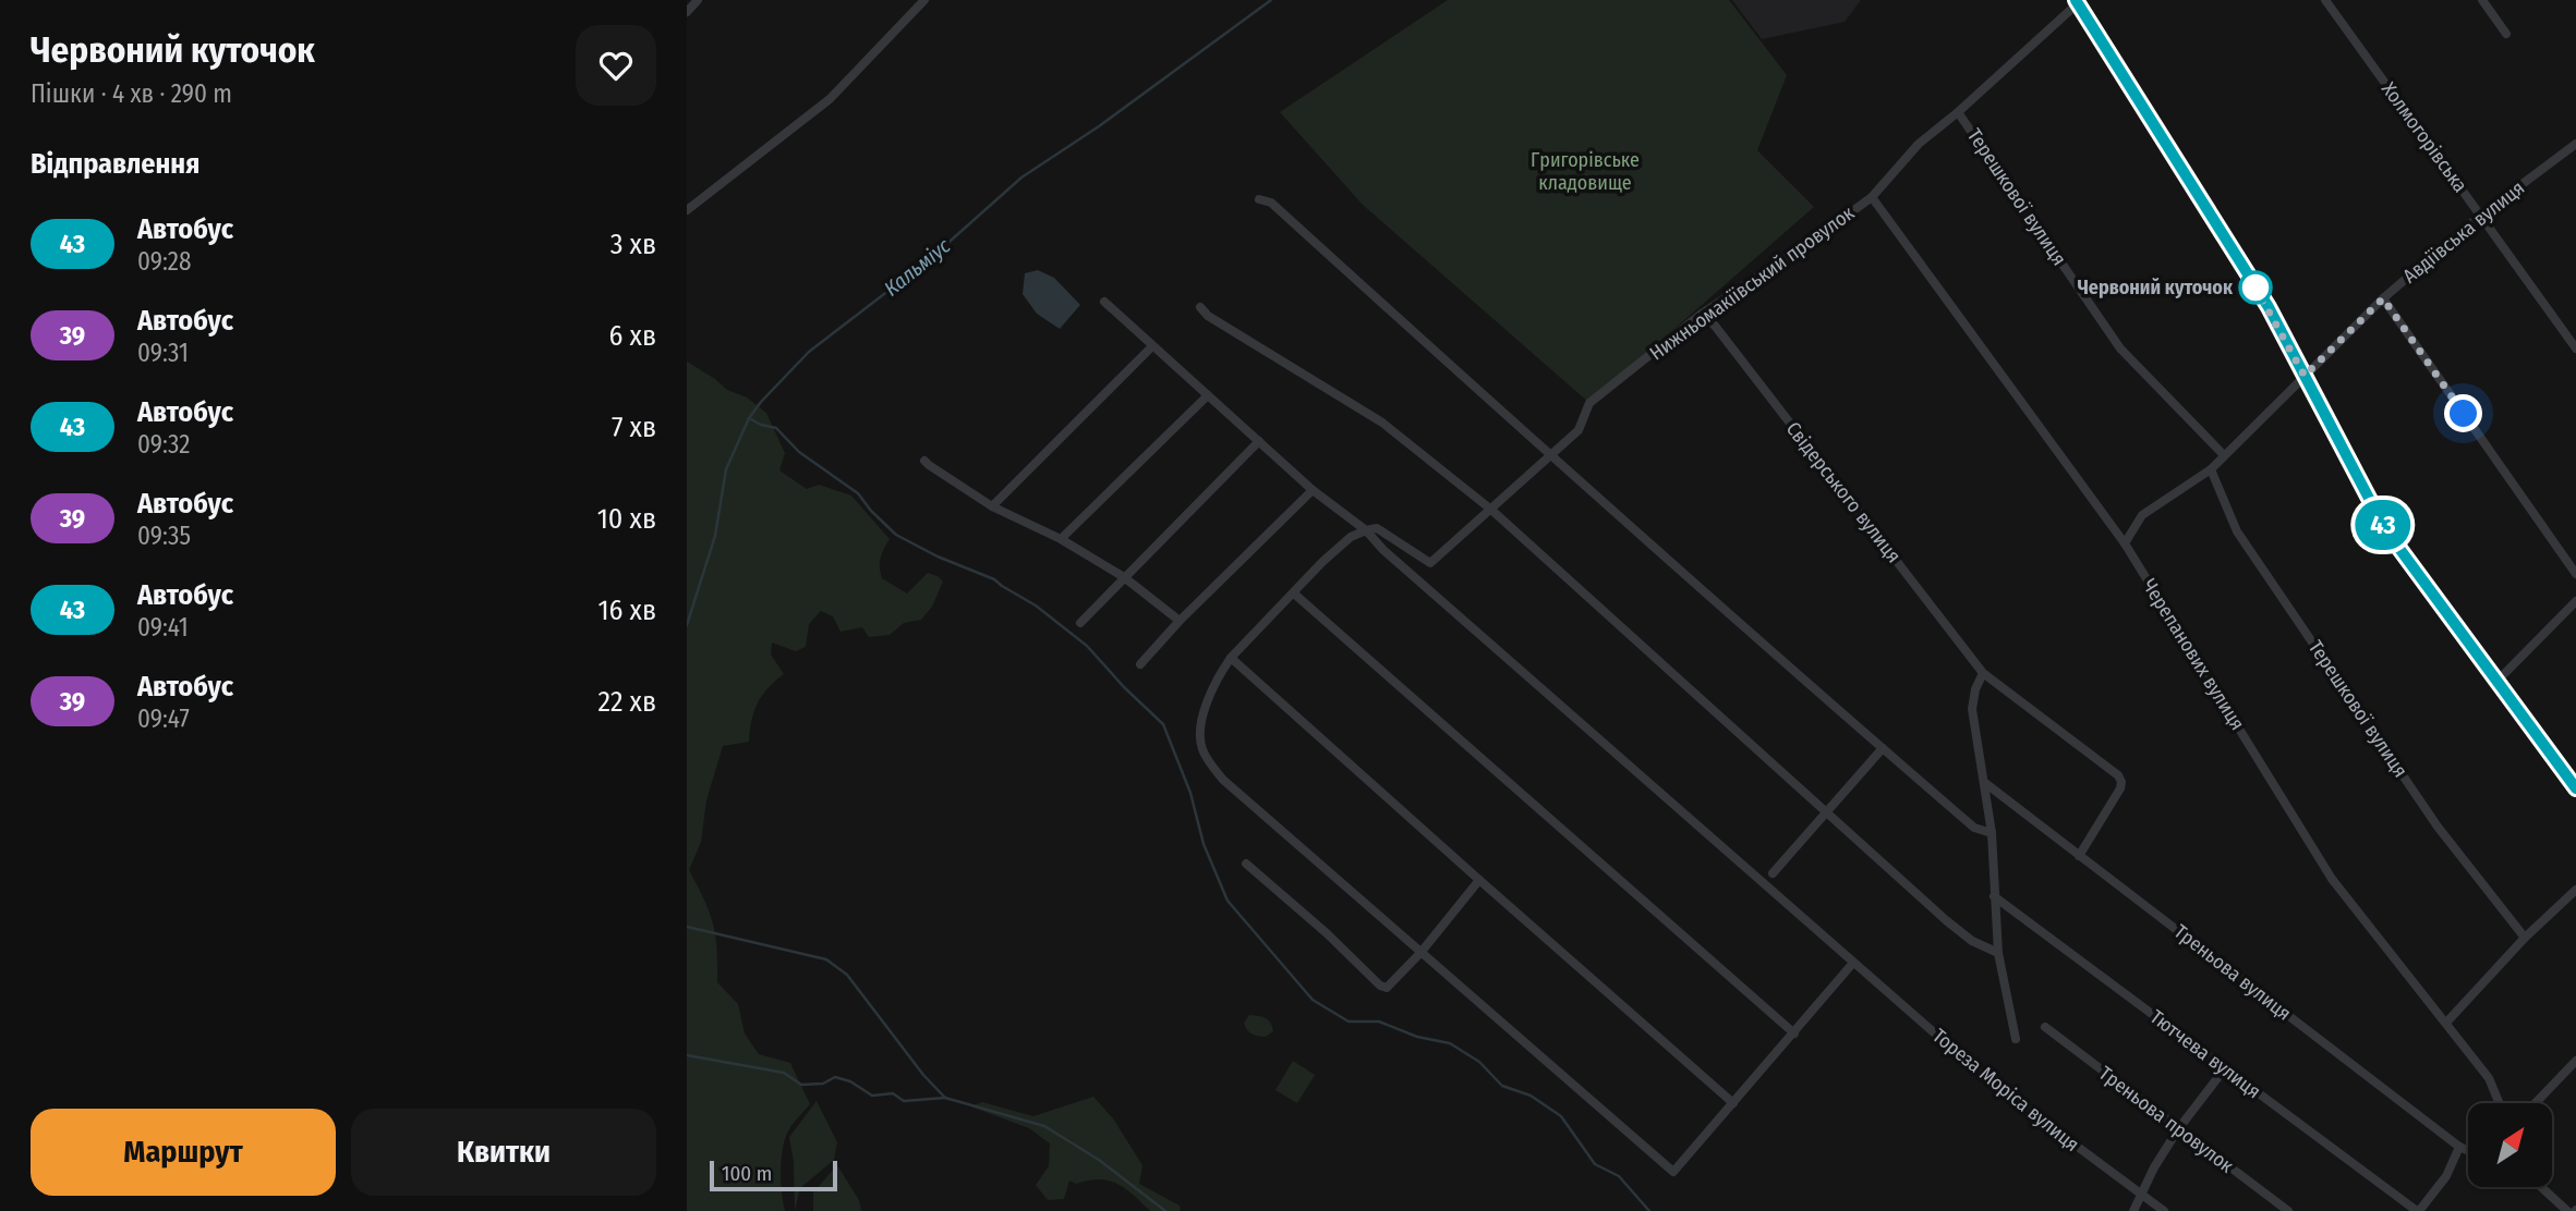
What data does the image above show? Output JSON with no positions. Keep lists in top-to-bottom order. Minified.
{"streets":{"street":["Холмогорівська","Терешкової вулиця","Авдіївська вулиця","Нижньомакіївський провулок","Свiдерського вулиця","Черепанових вулиця","Треньова вулиця","Тютчева вулиця","Тореза Моріса вулиця","Треньова провулок"]},"crossings":[["Холмогорівська","Авдіївська вулиця"],["Терешкової вулиця","Авдіївська вулиця"],["Терешкової вулиця","Нижньомакіївський провулок"],["Авдіївська вулиця","Черепанових вулиця"],["Нижньомакіївський провулок","Свiдерського вулиця"],["Нижньомакіївський провулок","Черепанових вулиця"],["Нижньомакіївський провулок","Тореза Моріса вулиця"],["Свiдерського вулиця","Треньова вулиця"]],"water":["Кальміус"],"parks":["Григорівське кладовище"],"places":["Червоний куточок"],"lines":["bus line 43"],"scale_bar":"100 m","north":"top right","page":{"heading":[["Червоний куточок","Пішки · 4 хв · 290 m"],"Відправлення"],"on_map":"43","list":[{"mark":"43","name":"Автобус","note":"09:28","value":"3 хв"},{"mark":"39","name":"Автобус","note":"09:31","value":"6 хв"},{"mark":"43","name":"Автобус","note":"09:32","value":"7 хв"},{"mark":"39","name":"Автобус","note":"09:35","value":"10 хв"},{"mark":"43","name":"Автобус","note":"09:41","value":"16 хв"},{"mark":"39","name":"Автобус","note":"09:47","value":"22 хв"}],"buttons":["Маршрут","Квитки"],"scale":"100 m"}}
